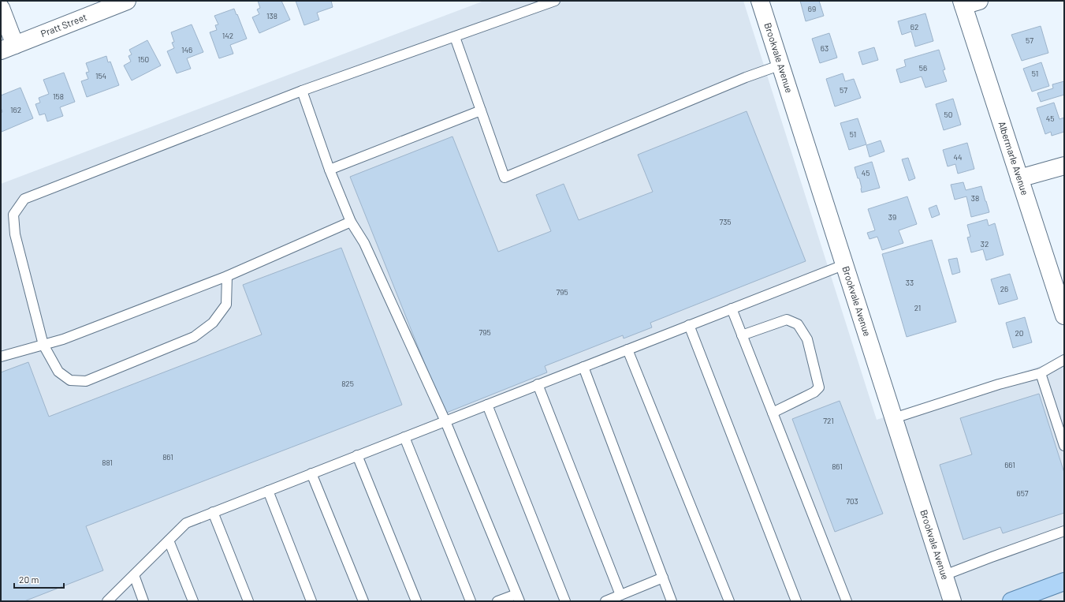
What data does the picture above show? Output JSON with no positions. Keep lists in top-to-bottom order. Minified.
{"streets":{"street":["Pratt Street","Brookvale Avenue","Albermarle Avenue"]},"house_numbers":["69","138","62","142","57","63","146","150","56","51","154","57","158","162","50","45","51","44","45","38","39","735","32","33","26","795","21","795","20","825","721","861","881","661","861","657","703"],"scale_bar":"20 m"}
